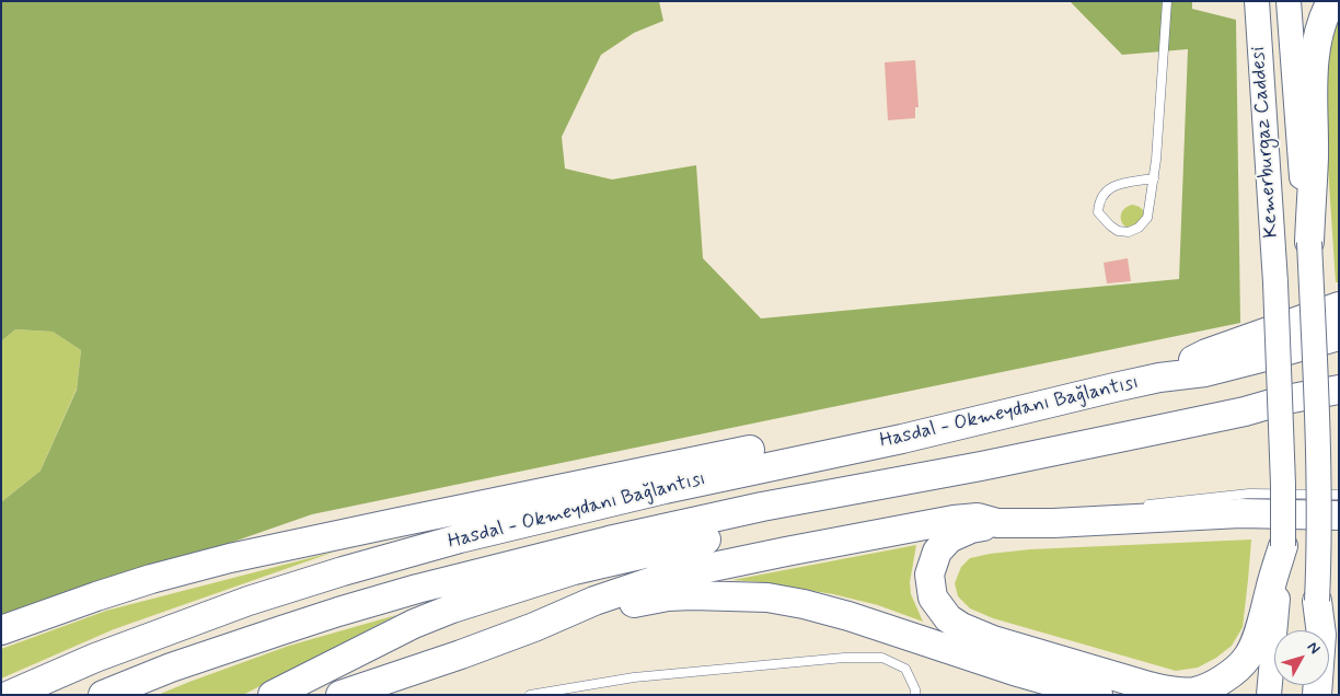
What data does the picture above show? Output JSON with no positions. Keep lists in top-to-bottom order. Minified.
{"streets":{"highway":["Hasdal - Okmeydanı Bağlantısı"],"main road":["Kemerburgaz Caddesi"]},"north":"top right"}
